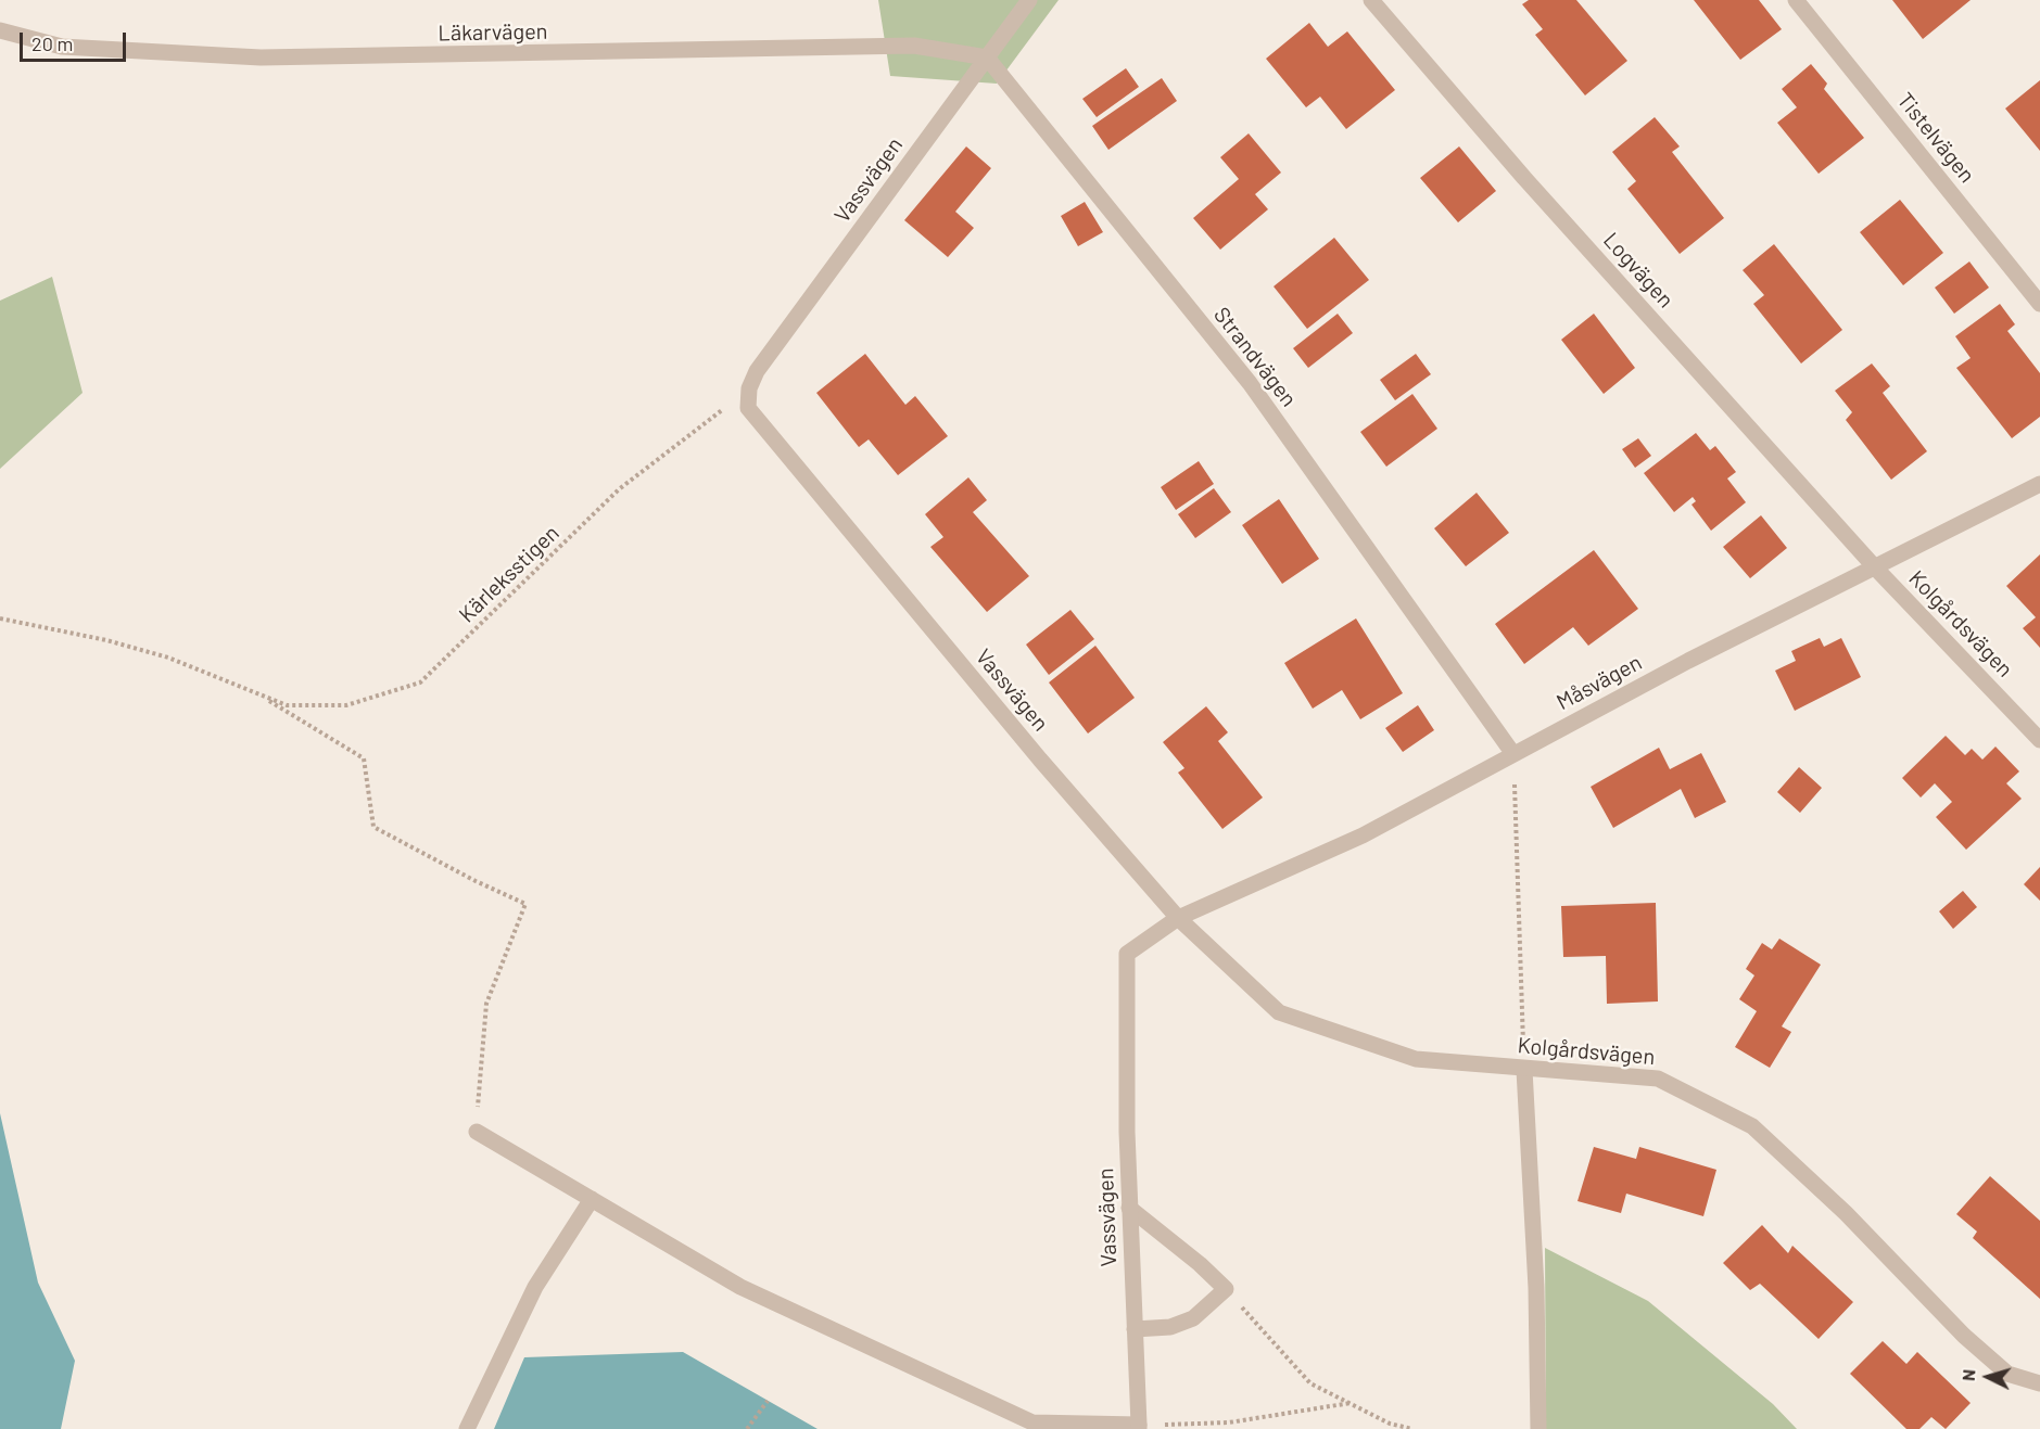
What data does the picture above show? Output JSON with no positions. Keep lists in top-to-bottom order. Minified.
{"streets":{"street":["Läkarvägen","Tistelvägen","Vassvägen","Logvägen","Strandvägen","Kolgårdsvägen","Måsvägen"],"path":["Kärleksstigen"]},"crossings":[["Läkarvägen","Vassvägen"],["Läkarvägen","Strandvägen"],["Vassvägen","Strandvägen"],["Vassvägen","Kärleksstigen"],["Vassvägen","Kolgårdsvägen"],["Vassvägen","Måsvägen"],["Logvägen","Kolgårdsvägen"],["Logvägen","Måsvägen"],["Strandvägen","Måsvägen"],["Kolgårdsvägen","Måsvägen"]],"scale_bar":"20 m","north":"left"}
